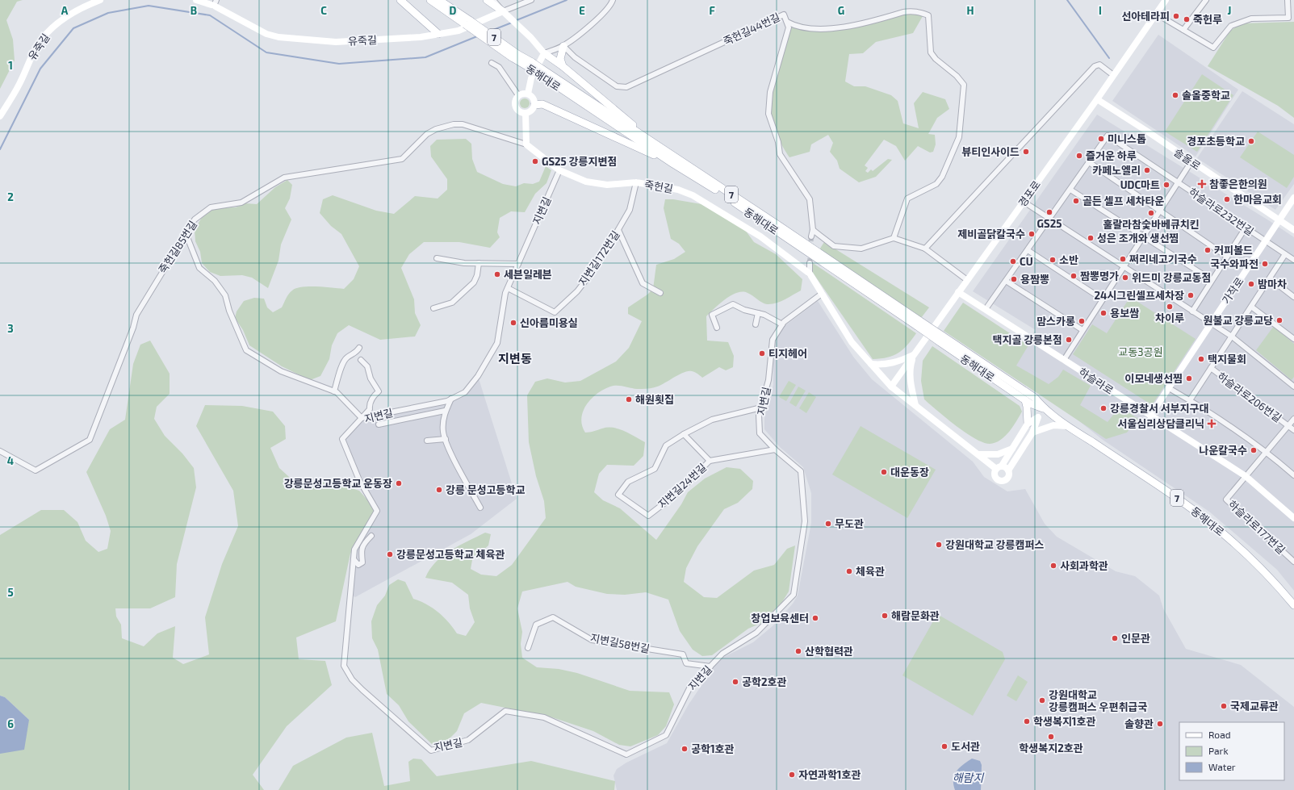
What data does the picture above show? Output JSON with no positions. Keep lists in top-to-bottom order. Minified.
{"streets":{"main road":["7","동해대로"],"street":["죽헌길44번길","유죽길","솔올로","죽헌길","경포로","지변길","하슬라로232번길","죽헌길85번길","지변길172번길","가작로","하슬라로","하슬라로206번길","지변길24번길","하슬라로177번길","지변길58번길"]},"crossings":[["솔올로","경포로"],["솔올로","하슬라로232번길"],["솔올로","가작로"],["죽헌길","지변길"],["죽헌길","죽헌길85번길"],["죽헌길","지변길172번길"],["경포로","하슬라로"],["지변길","지변길172번길"],["지변길","지변길24번길"],["지변길","지변길58번길"],["하슬라로232번길","가작로"],["하슬라로232번길","하슬라로"],["가작로","하슬라로"],["하슬라로","하슬라로206번길"],["하슬라로","하슬라로177번길"],["하슬라로206번길","하슬라로177번길"]],"districts":["지변동"],"water":["해람지"],"parks":["교동3공원"],"places":{"other":["선아테라피","죽헌루","솔올중학교","미니스톱","경포초등학교","뷰티인사이드","즐거운 하루","GS25 강릉지변점","카페노엘리","UDC마트","한마음교회","골든 셀프 세차타운","GS25","훌랄라참숯바베큐치킨","제비골닭칼국수","성은 조개와 생선찜","커피볼드","쩌리네고기국수","소반","CU","국수와파전","세븐일레븐","짬뽕명가","위드미 강릉교동점","용짬뽕","밤마차","24시그린셀프세차장","차이루","용보쌈","원불교 강릉교당","맘스카롱","신아름미용실","택지골 강릉본점","티지헤어","택지물회","이모네생선찜","해원횟집","강릉경찰서 서부지구대","나운칼국수","대운동장","강릉문성고등학교 운동장","강릉 문성고등학교","무도관","강원대학교 강릉캠퍼스","강릉문성고등학교 체육관","사회과학관","체육관","해람문화관","창업보육센터","인문관","산학협력관","공학2호관","강원대학교 강릉캠퍼스 우편취급국","국제교류관","학생복지1호관","솔향관","학생복지2호관","도서관","공학1호관","자연과학1호관"],"health":["참좋은한의원","서울심리상담클리닉"]},"legend":["Road","Park","Water"],"grid":{"columns":["A","B","C","D","E","F","G","H","I","J"],"rows":["1","2","3","4","5","6"]}}
